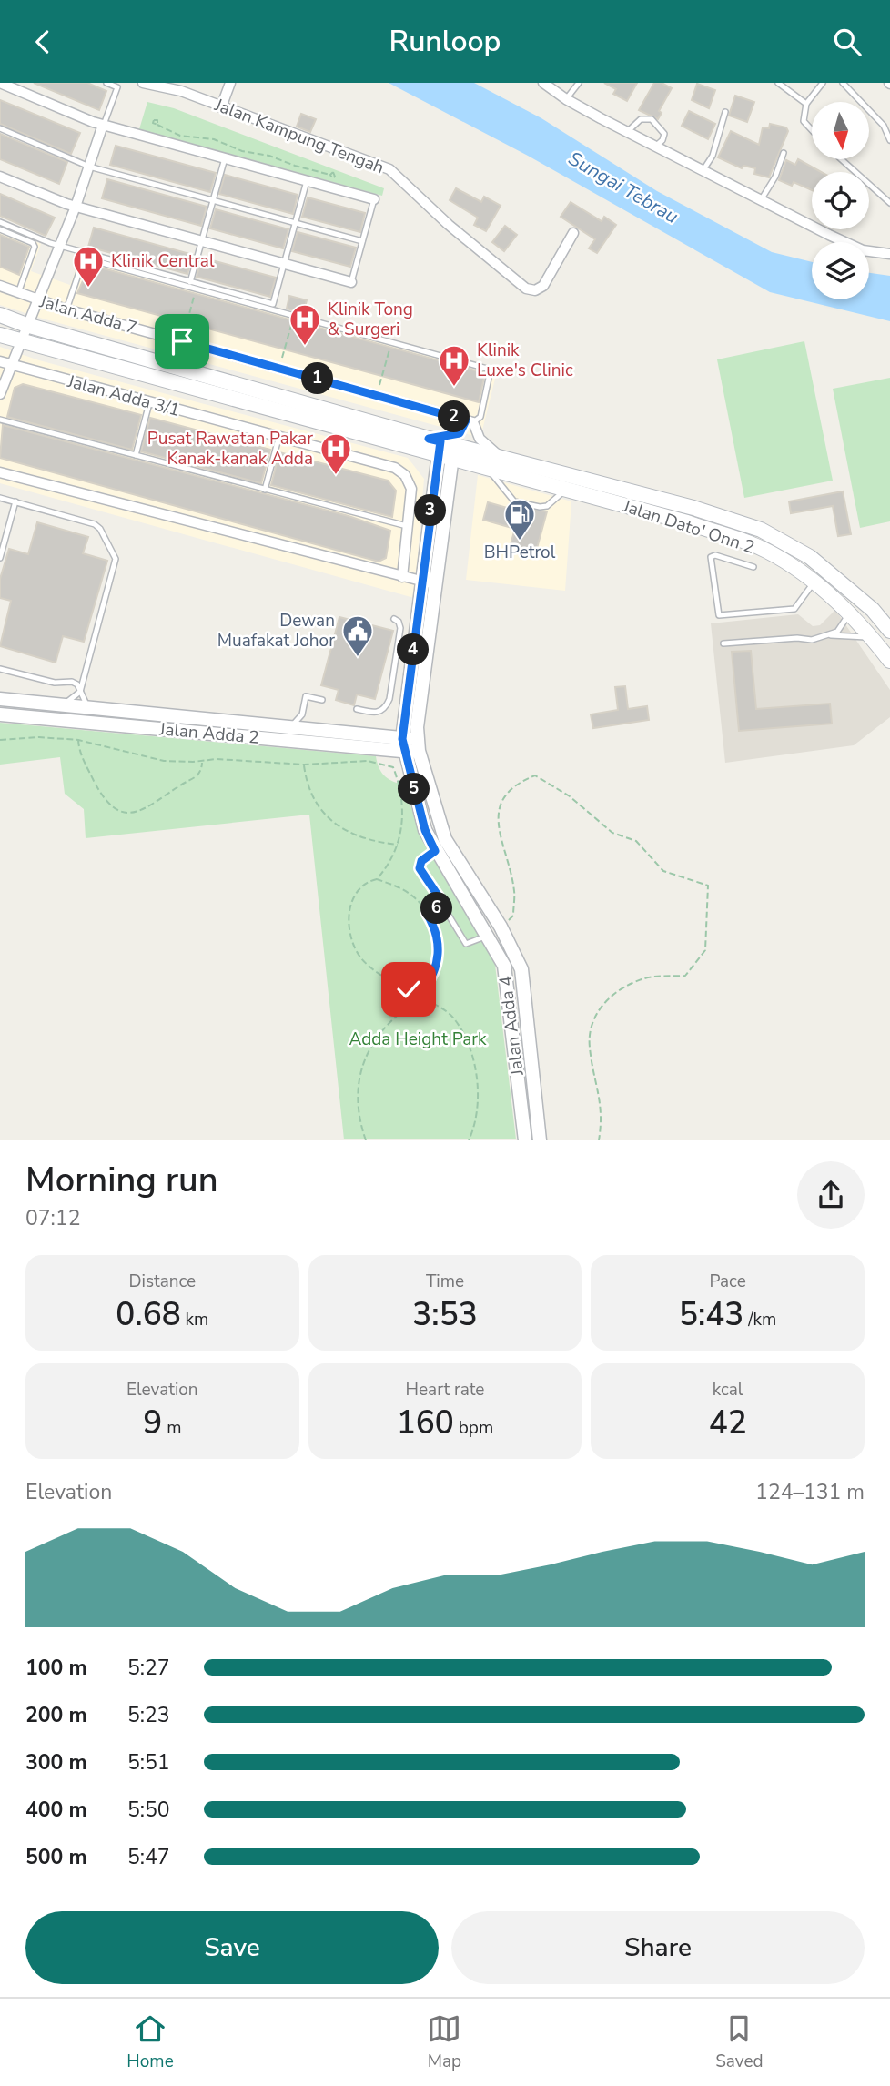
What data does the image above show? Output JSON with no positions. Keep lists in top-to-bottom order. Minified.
{"streets":{"main road":["Jalan Dato' Onn 2"],"street":["Jalan Kampung Tengah","Jalan Adda 7","Jalan Adda 3/1","Jalan Adda 2","Jalan Adda 4"]},"crossings":[["Jalan Dato' Onn 2","Jalan Adda 4"],["Jalan Adda 2","Jalan Adda 4"]],"water":["Sungai Tebrau"],"parks":["Adda Height Park"],"places":{"hospital":["Klinik Central","Klinik Tong & Surgeri","Klinik Luxe's Clinic","Pusat Rawatan Pakar Kanak-kanak Adda"],"fuel station":["BHPetrol"],"public building":["Dewan Muafakat Johor"]},"north":"bottom","page":{"header":"Runloop","pins":["1","2","3","4","5","6"],"heading":["Morning run","07:12"],"stats":[["Distance","0.68 km"],["Time","3:53"],["Pace","5:43 /km"],["Elevation","9 m"],["Heart rate","160 bpm"],["kcal","42"]],"chart":["Elevation","124–131 m"],"list":[{"name":"100 m","note":"5:27"},{"name":"200 m","note":"5:23"},{"name":"300 m","note":"5:51"},{"name":"400 m","note":"5:50"},{"name":"500 m","note":"5:47"}],"buttons":["Save","Share"],"tabs":["Home","Map","Saved"]}}
